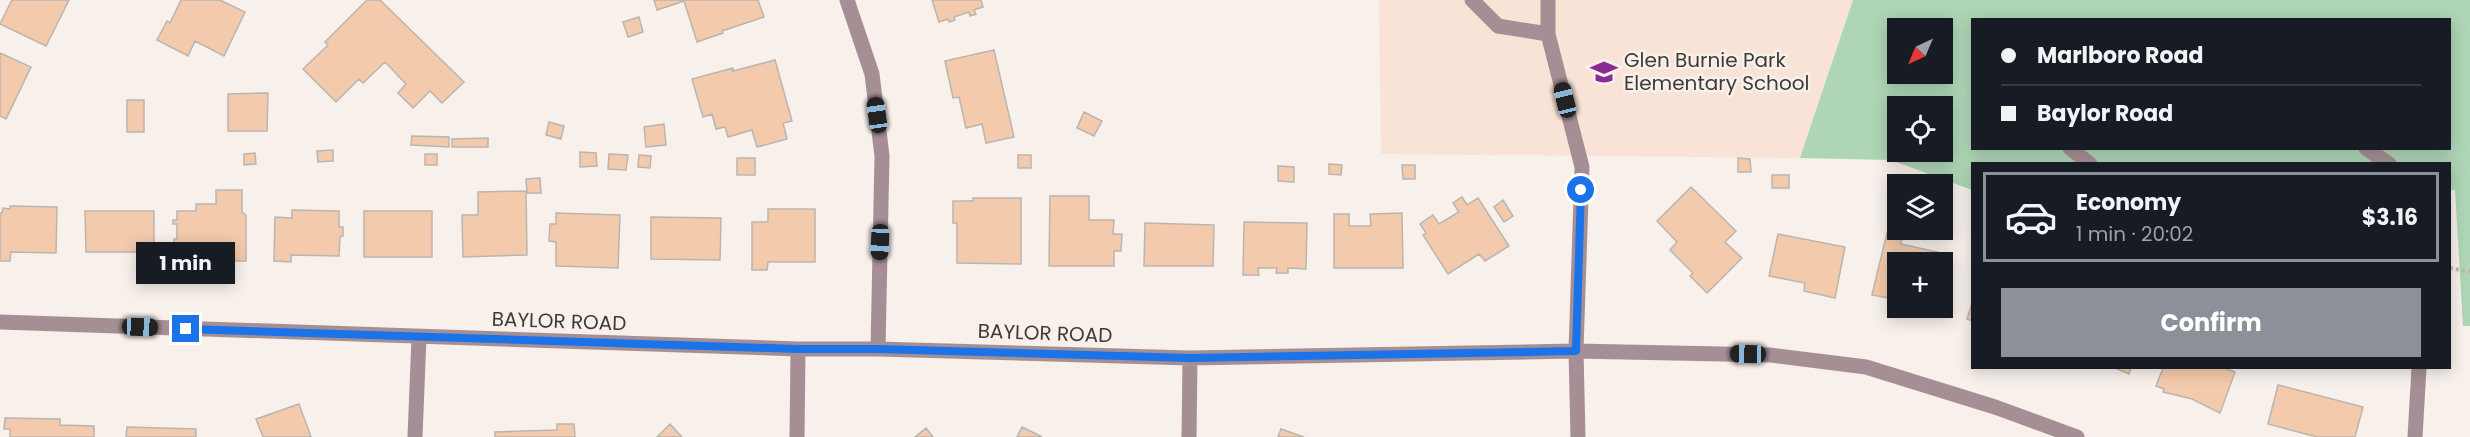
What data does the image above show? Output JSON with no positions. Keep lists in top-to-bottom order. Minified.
{"streets":{"street":["BAYLOR ROAD"]},"places":{"school or university":["Glen Burnie Park Elementary School"]},"north":"bottom left","page":{"map_buttons":"+","banner":["Marlboro Road","Baylor Road"],"list":[{"name":"Economy","note":"1 min · 20:02","value":"$3.16"}],"bubble":"1 min","buttons":"Confirm"}}
